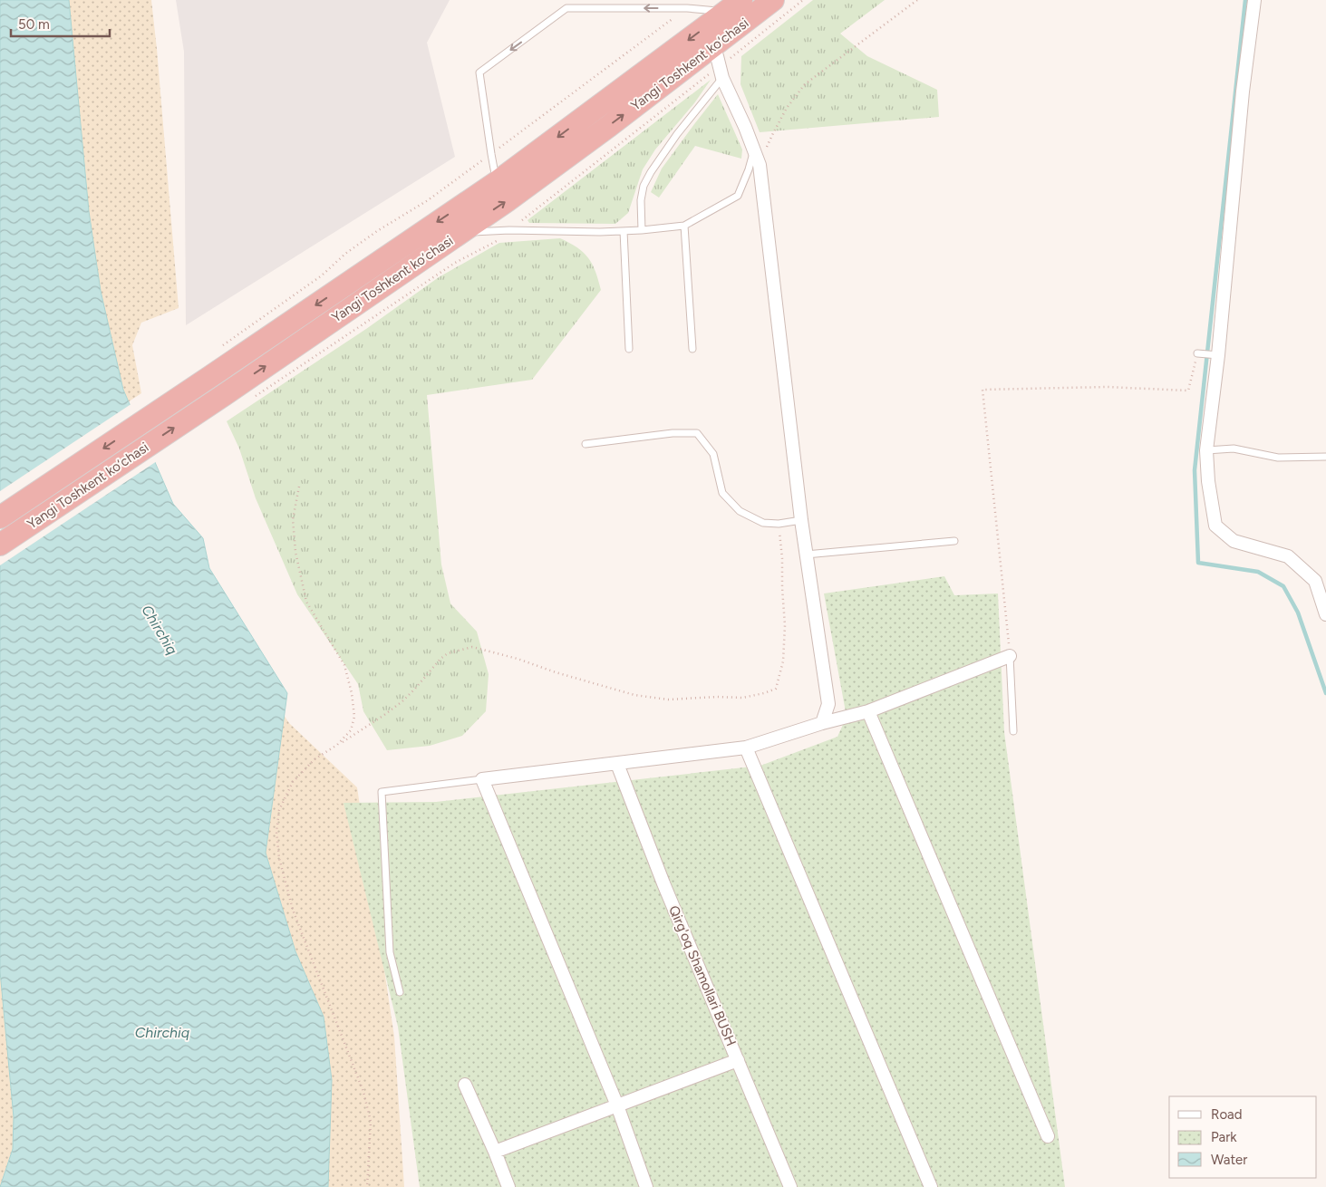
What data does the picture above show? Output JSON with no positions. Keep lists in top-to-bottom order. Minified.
{"streets":{"highway":["Yangi Toshkent ko‘chasi"],"street":["Qirg'oq Shamollari BUSH"]},"water":["Chirchiq"],"legend":["Road","Park","Water"],"scale_bar":"50 m"}
